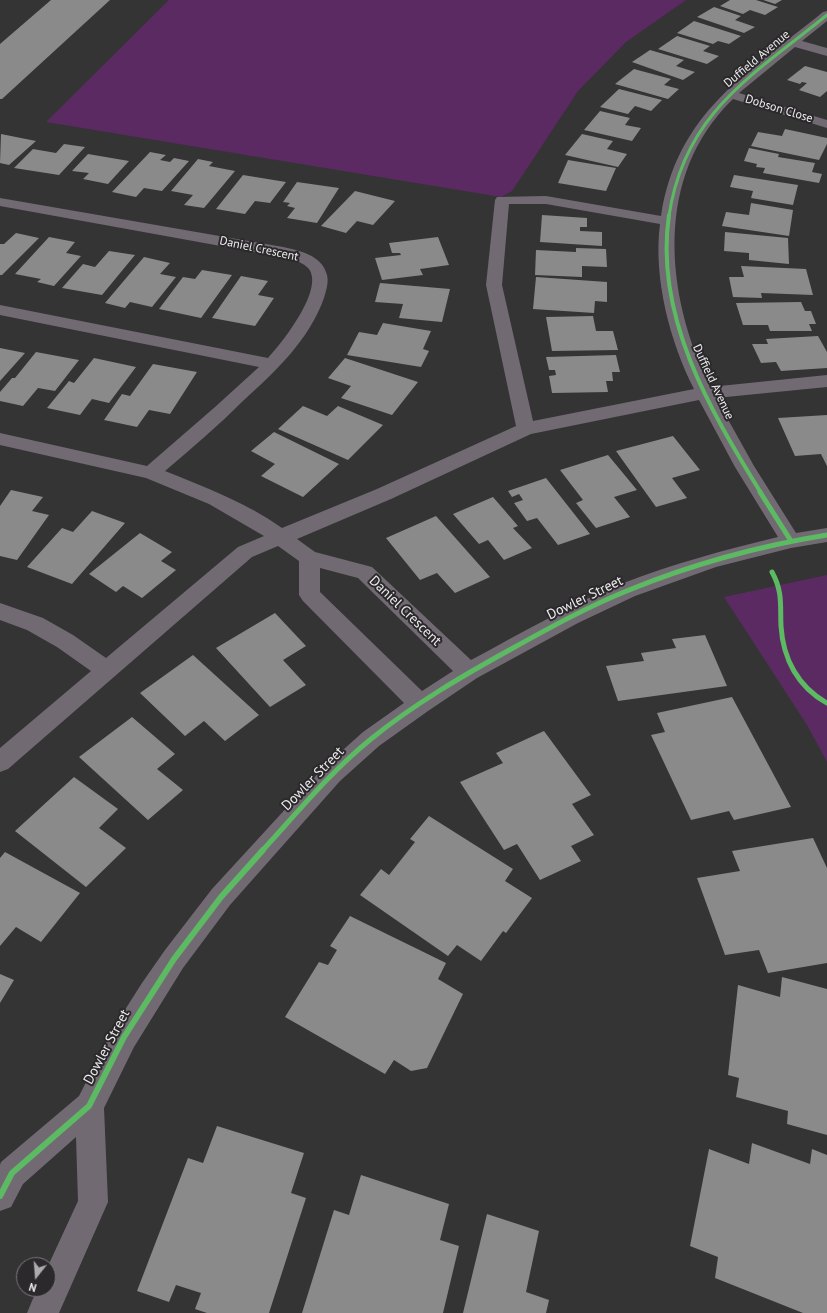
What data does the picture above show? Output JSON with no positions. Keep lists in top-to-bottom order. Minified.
{"streets":{"street":["Duffield Avenue","Dobson Close","Daniel Crescent","Dowler Street"]},"crossings":[["Duffield Avenue","Dobson Close"],["Duffield Avenue","Dowler Street"],["Daniel Crescent","Dowler Street"]],"north":"bottom"}
